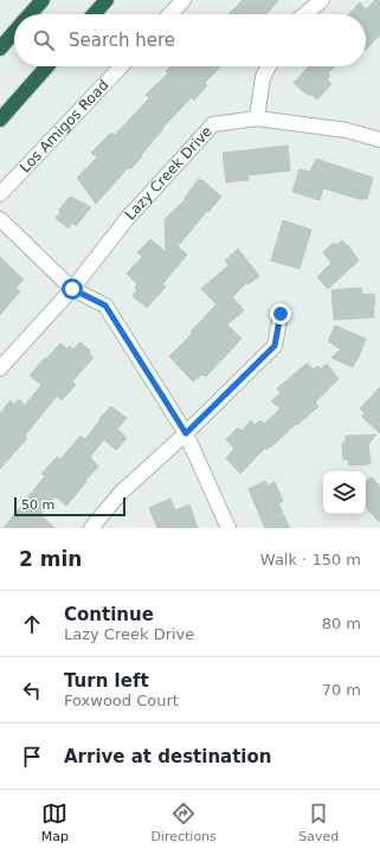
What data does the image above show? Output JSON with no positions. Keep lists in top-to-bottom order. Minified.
{"streets":{"street":["Los Amigos Road","Lazy Creek Drive"]},"scale_bar":"50 m","page":{"search":"Search here","scale":"50 m","heading":["2 min","Walk · 150 m"],"list":[["Continue","Lazy Creek Drive","80 m"],["Turn left","Foxwood Court","70 m"],"Arrive at destination"],"nav":["Map","Directions","Saved"]}}
